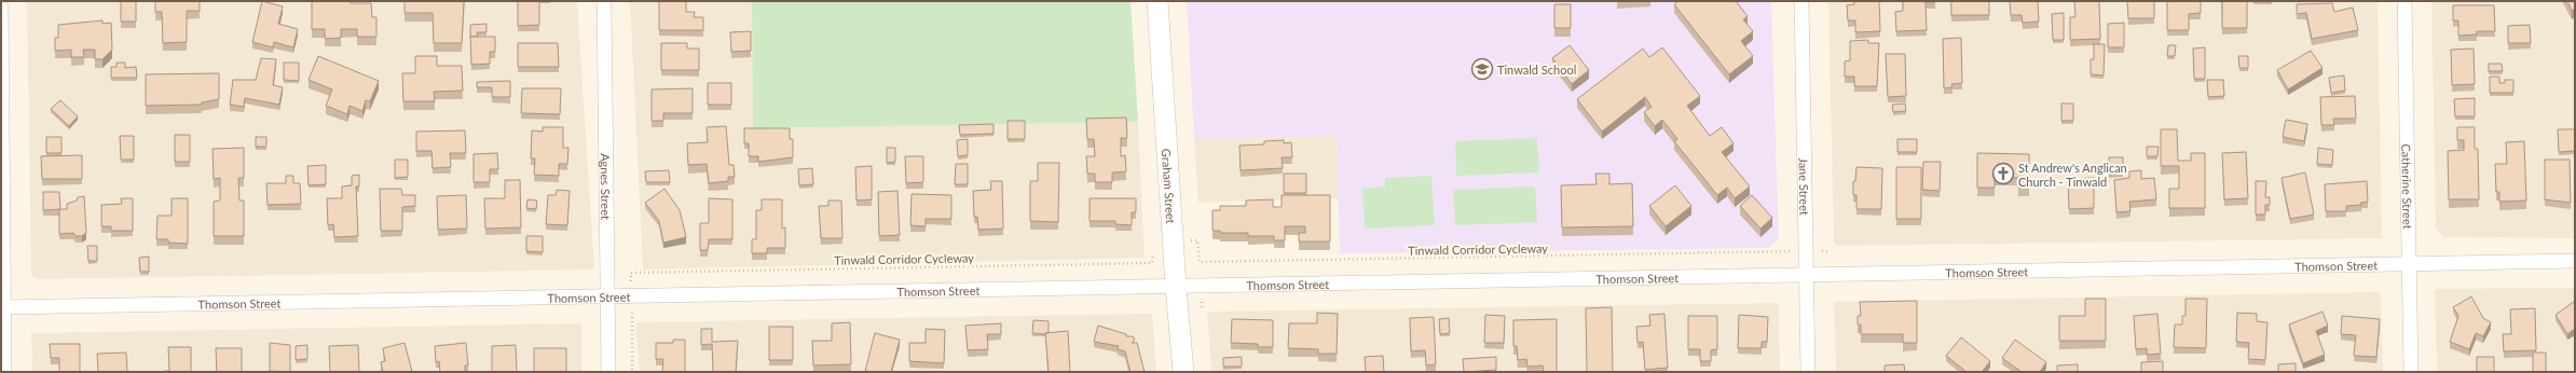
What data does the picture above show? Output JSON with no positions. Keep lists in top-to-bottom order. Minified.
{"streets":{"street":["Agnes Street","Graham Street","Jane Street","Catherine Street","Thomson Street"],"path":["Tinwald Corridor Cycleway"]},"crossings":[["Agnes Street","Thomson Street"],["Graham Street","Thomson Street"],["Jane Street","Thomson Street"],["Catherine Street","Thomson Street"]],"places":{"school or university":["Tinwald School"],"church":["St Andrew's Anglican Church - Tinwald"]}}
